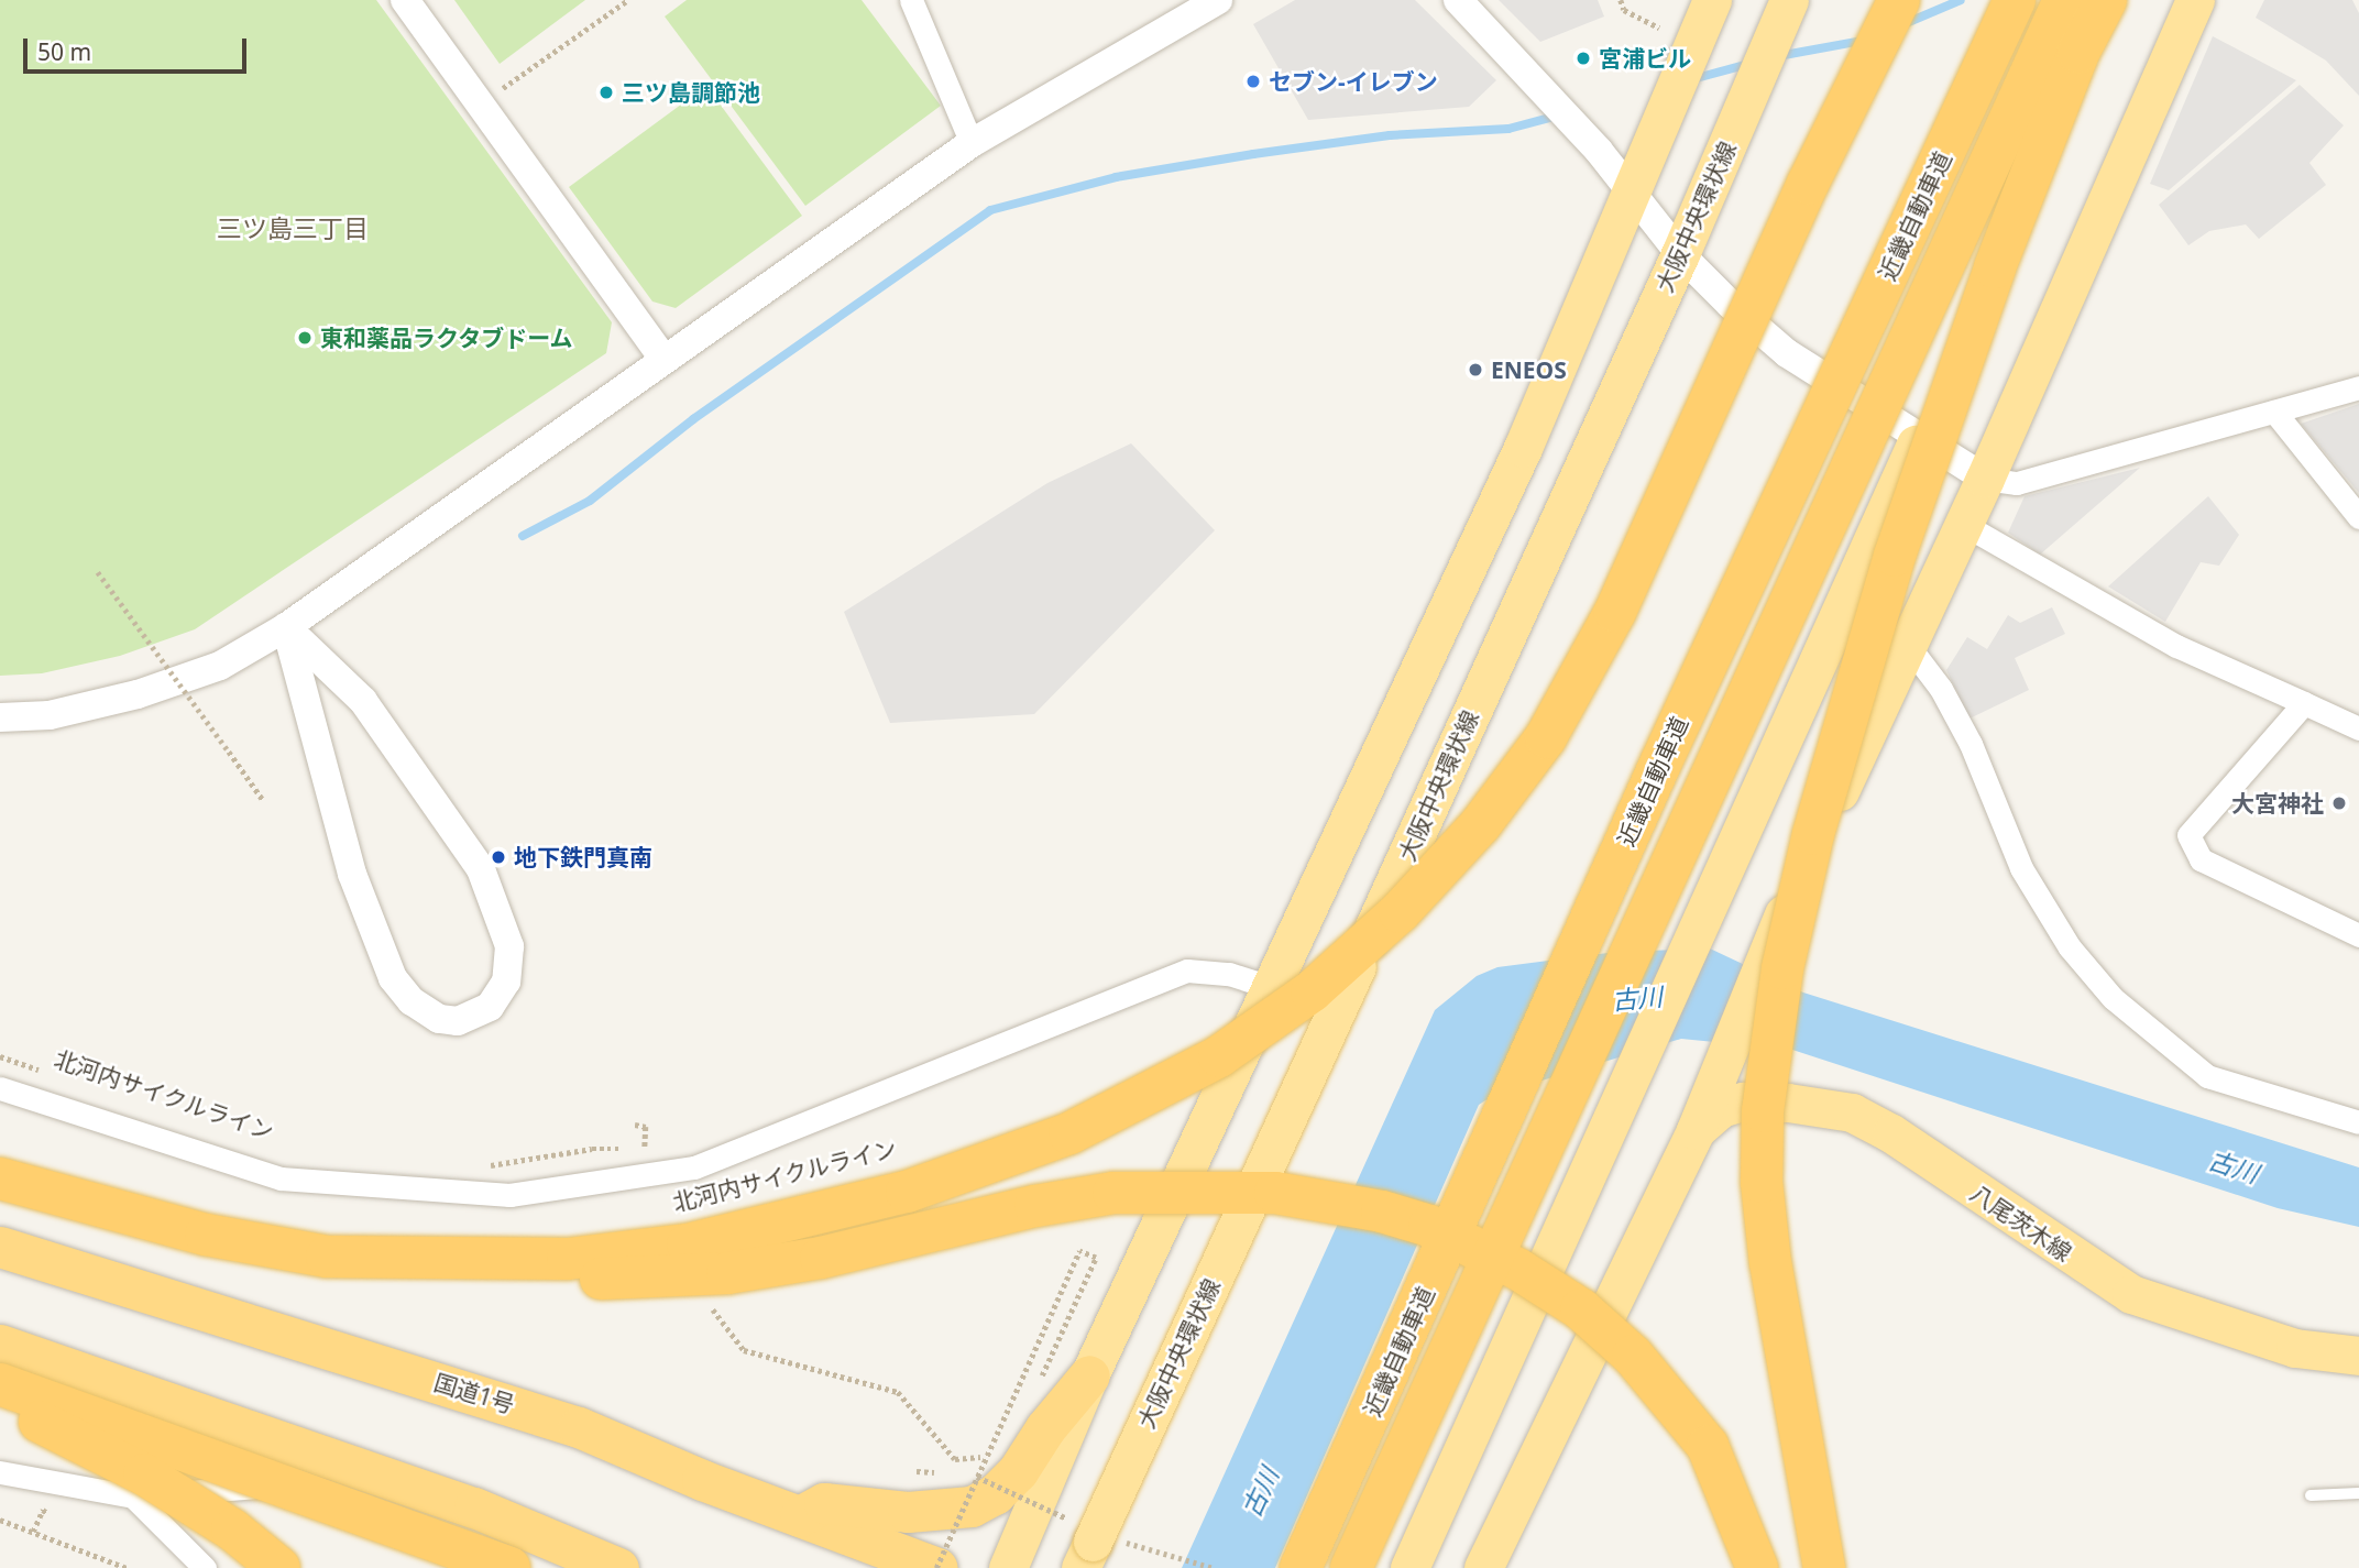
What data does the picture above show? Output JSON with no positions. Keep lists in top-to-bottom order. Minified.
{"streets":{"highway":["近畿自動車道","国道1号"],"main road":["大阪中央環状線","八尾茨木線"],"path":["北河内サイクルライン"]},"districts":["三ツ島三丁目"],"water":["古川"],"places":["宮浦ビル","セブン-イレブン","三ツ島調節池","東和薬品ラクタブドーム","ENEOS","大宮神社","地下鉄門真南"],"scale_bar":"50 m"}
